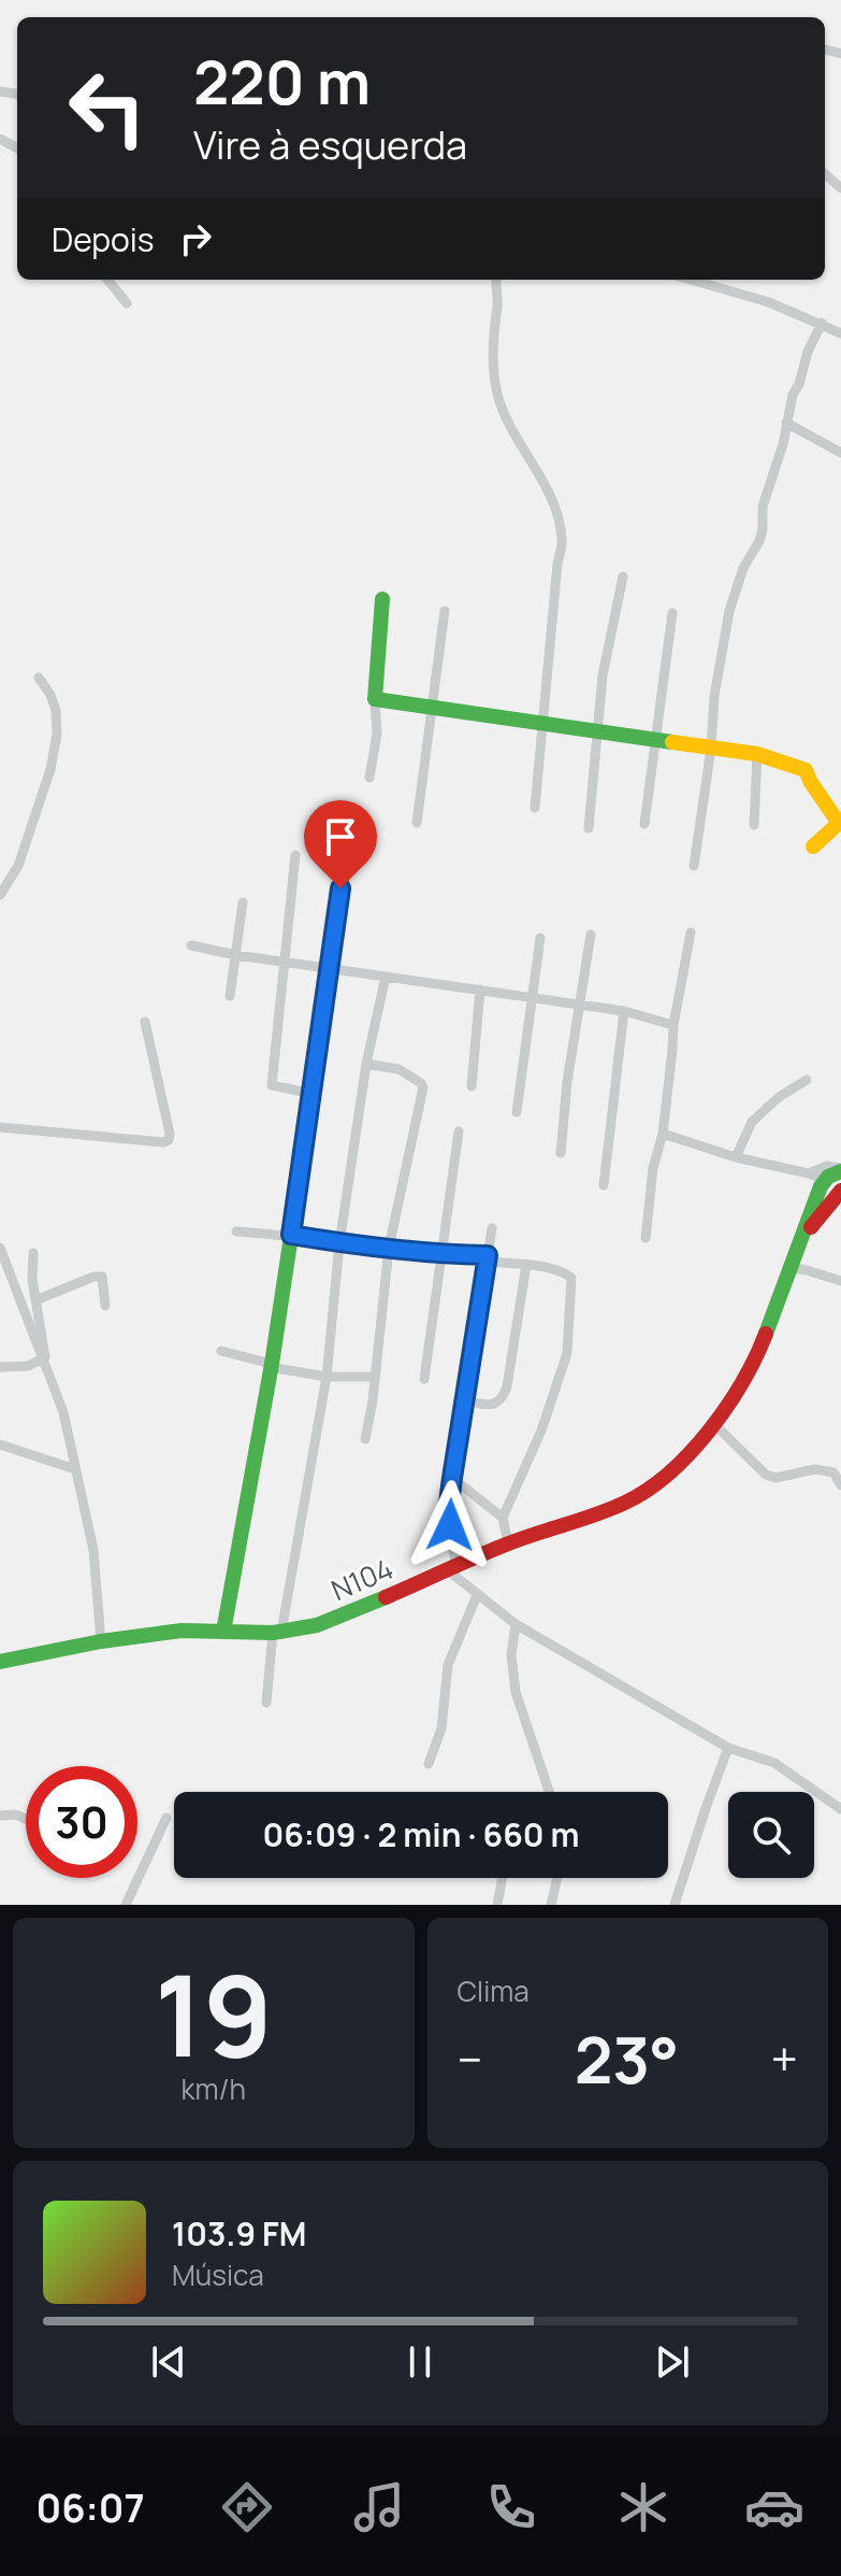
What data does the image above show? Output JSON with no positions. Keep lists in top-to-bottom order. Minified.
{"streets":{"street":["N104"]},"page":{"turn":["220 m","Vire à esquerda"],"then":"Depois","limit":"30","trip":"06:09 · 2 min · 660 m","tile":[["19","km/h"],"Clima"],"heat":["−","23°","+"],"song":["103.9 FM","Música"],"tabs":"06:07"}}
